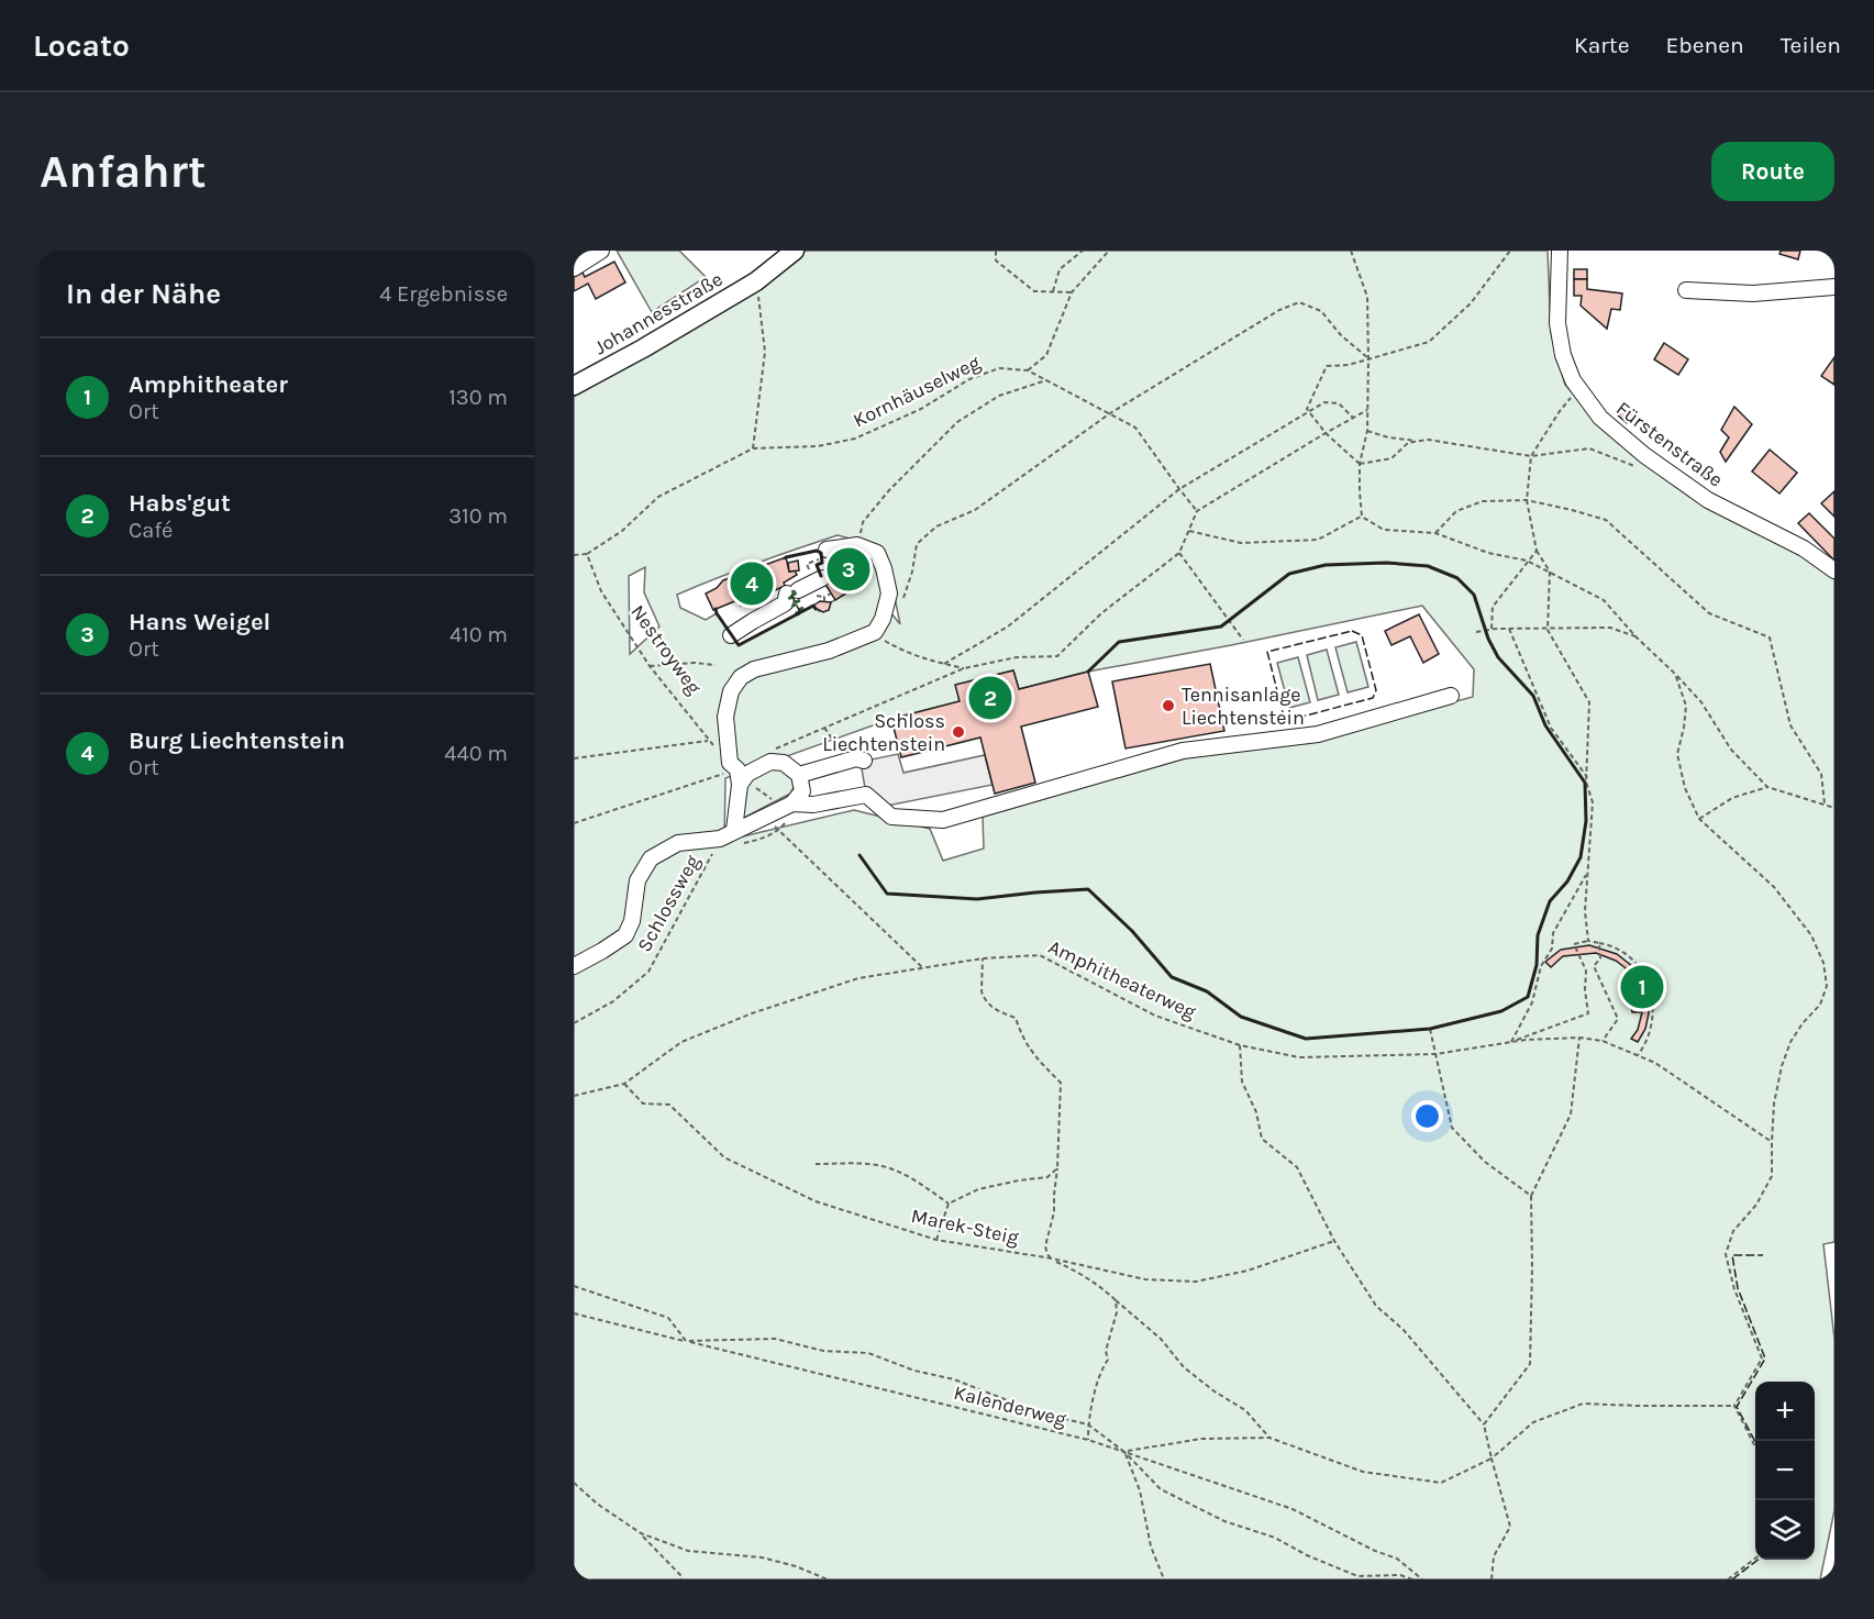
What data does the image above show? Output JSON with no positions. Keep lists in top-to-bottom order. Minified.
{"streets":{"main road":["Johannesstraße"],"street":["Fürstenstraße"],"path":["Kornhäuselweg","Nestroyweg","Schlossweg","Amphitheaterweg","Marek-Steig","Kalenderweg"]},"crossings":[["Kornhäuselweg","Nestroyweg"],["Amphitheaterweg","Marek-Steig"]],"places":["Tennisanlage Liechtenstein","Schloss Liechtenstein"],"page":{"header":"Locato","nav":["Karte","Ebenen","Teilen"],"buttons":"Route","title":"Anfahrt","heading":["In der Nähe","4 Ergebnisse"],"list":[{"mark":"1","name":"Amphitheater","note":"Ort","value":"130 m"},{"mark":"2","name":"Habs'gut","note":"Café","value":"310 m"},{"mark":"3","name":"Hans Weigel","note":"Ort","value":"410 m"},{"mark":"4","name":"Burg Liechtenstein","note":"Ort","value":"440 m"}],"pins":["3","4","2","1"],"map_buttons":["+","−"]}}
